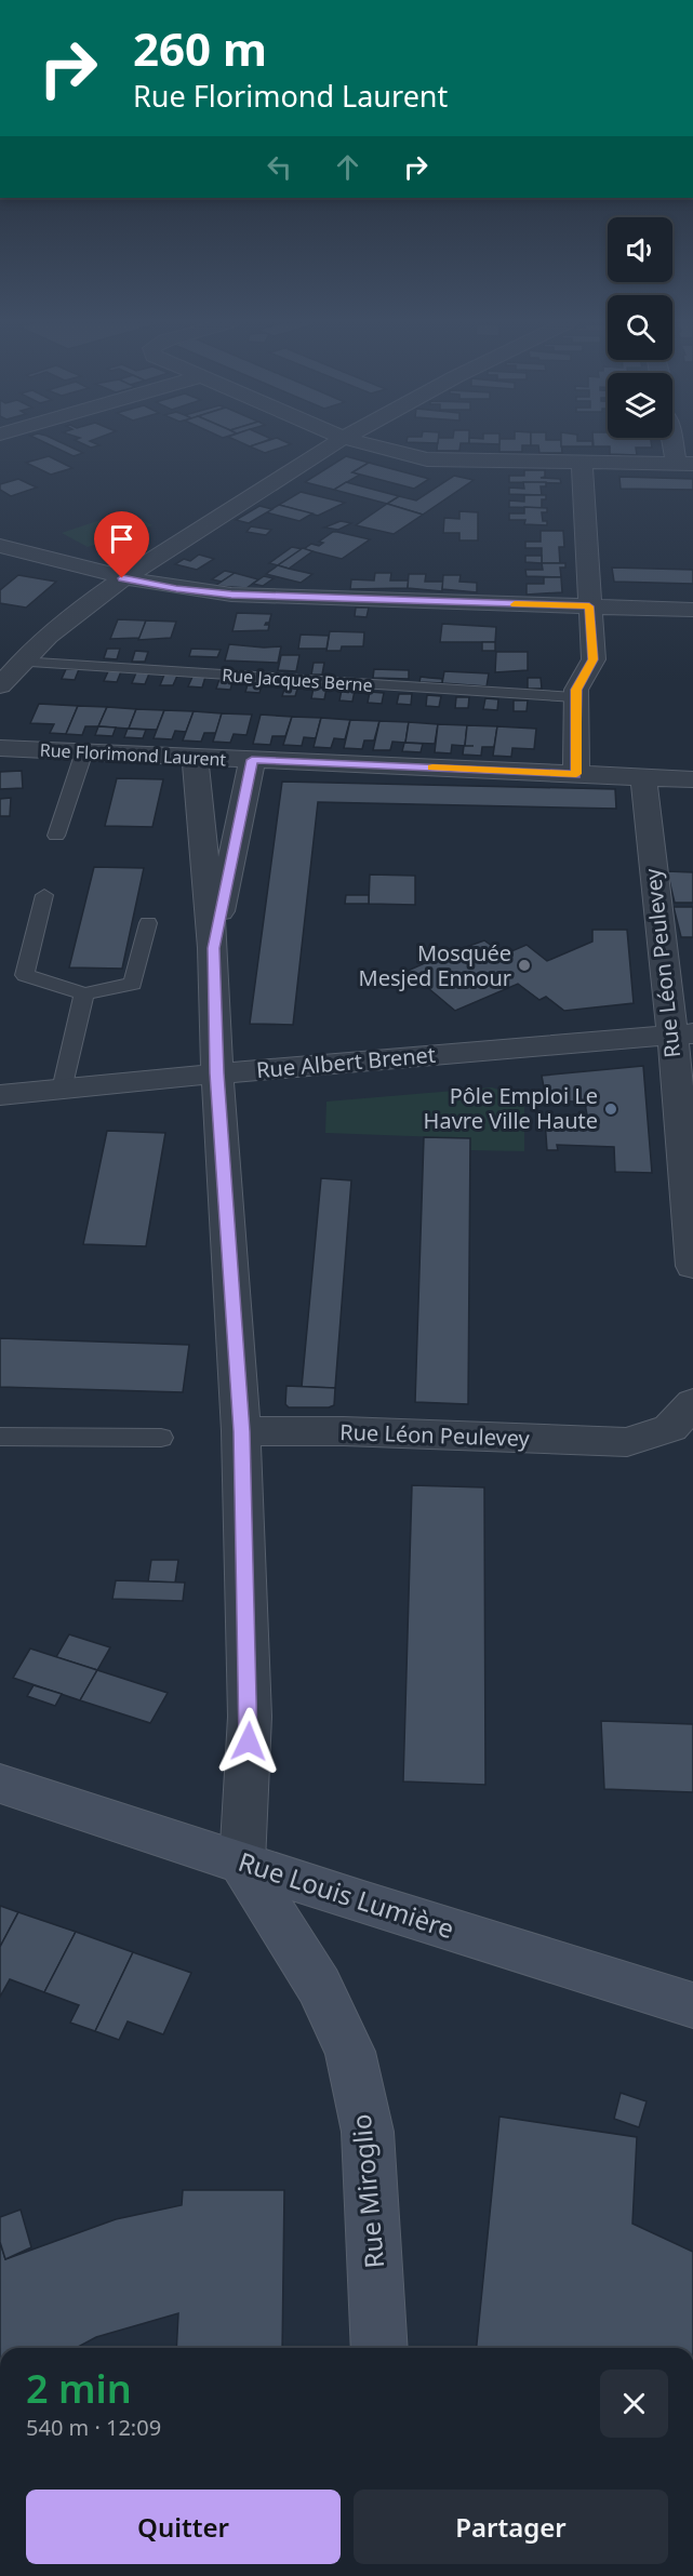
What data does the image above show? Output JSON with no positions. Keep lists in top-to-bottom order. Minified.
{"streets":{"main road":["Rue Louis Lumière","Rue Miroglio"],"street":["Rue Florimond Laurent","Rue Léon Peulevey","Rue Albert Brenet"],"lane":["Rue Jacques Berne"]},"crossings":[["Rue Florimond Laurent","Rue Léon Peulevey"],["Rue Léon Peulevey","Rue Albert Brenet"],["Rue Louis Lumière","Rue Miroglio"]],"places":["Mosquée Mesjed Ennour","Pôle Emploi Le Havre Ville Haute"],"page":{"turn":["260 m","Rue Florimond Laurent"],"heading":["2 min","540 m · 12:09"],"buttons":["Quitter","Partager"]}}
